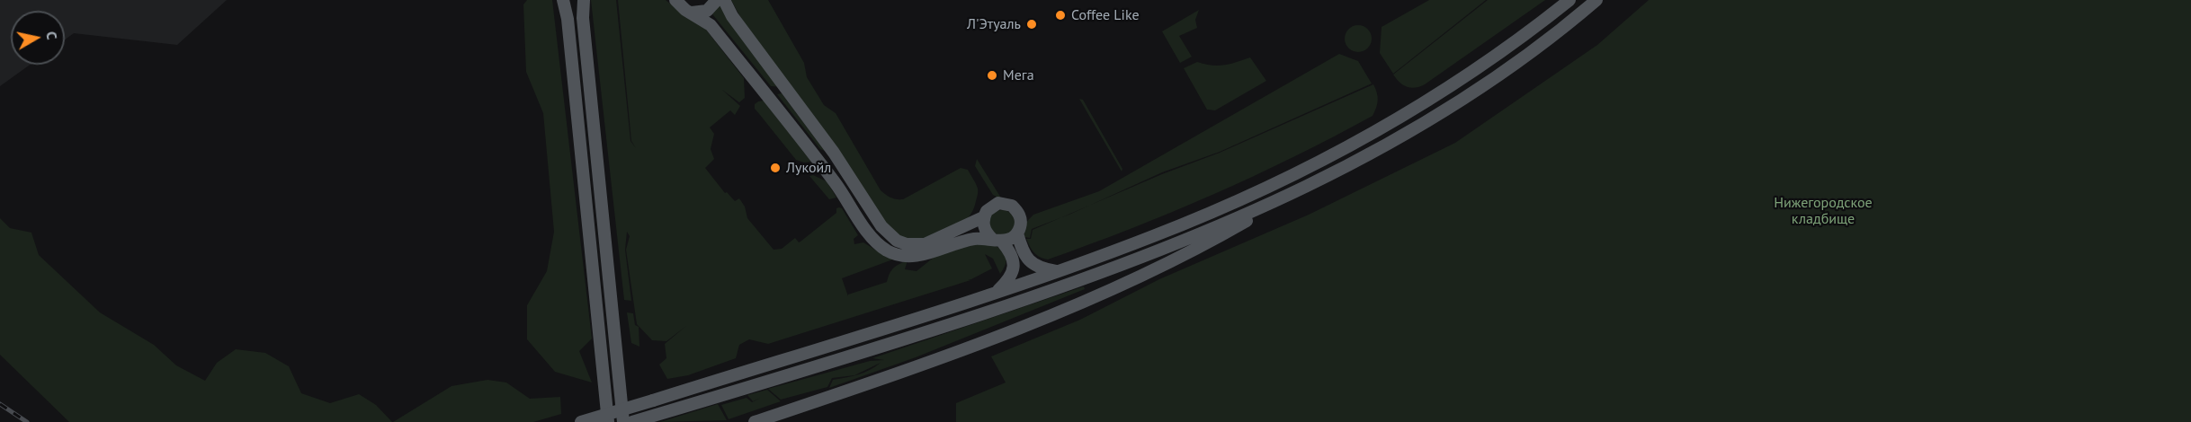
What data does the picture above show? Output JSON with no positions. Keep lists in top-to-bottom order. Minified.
{"parks":["Нижегородское кладбище"],"places":["Coffee Like","Л'Этуаль","Мега","Лукойл"],"north":"right"}
